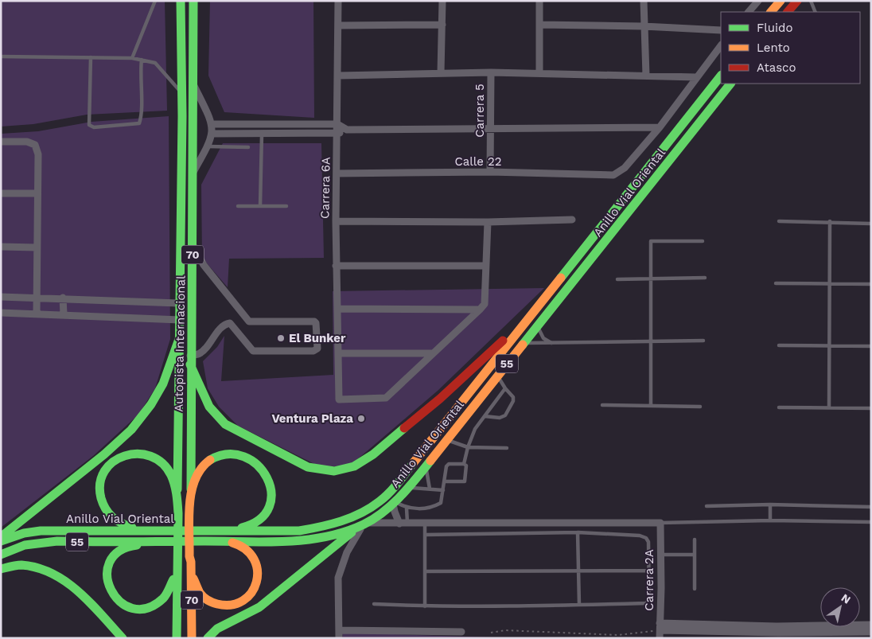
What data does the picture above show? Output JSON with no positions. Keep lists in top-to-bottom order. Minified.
{"streets":{"main road":["Anillo Vial Oriental","70","Autopista Internacional","55"],"street":["Carrera 5","Calle 22","Carrera 6A","Carrera 2A"]},"crossings":[["Carrera 5","Calle 22"],["Calle 22","Carrera 6A"]],"places":["El Bunker","Ventura Plaza"],"legend":["Fluido","Lento","Atasco"],"north":"top right"}
